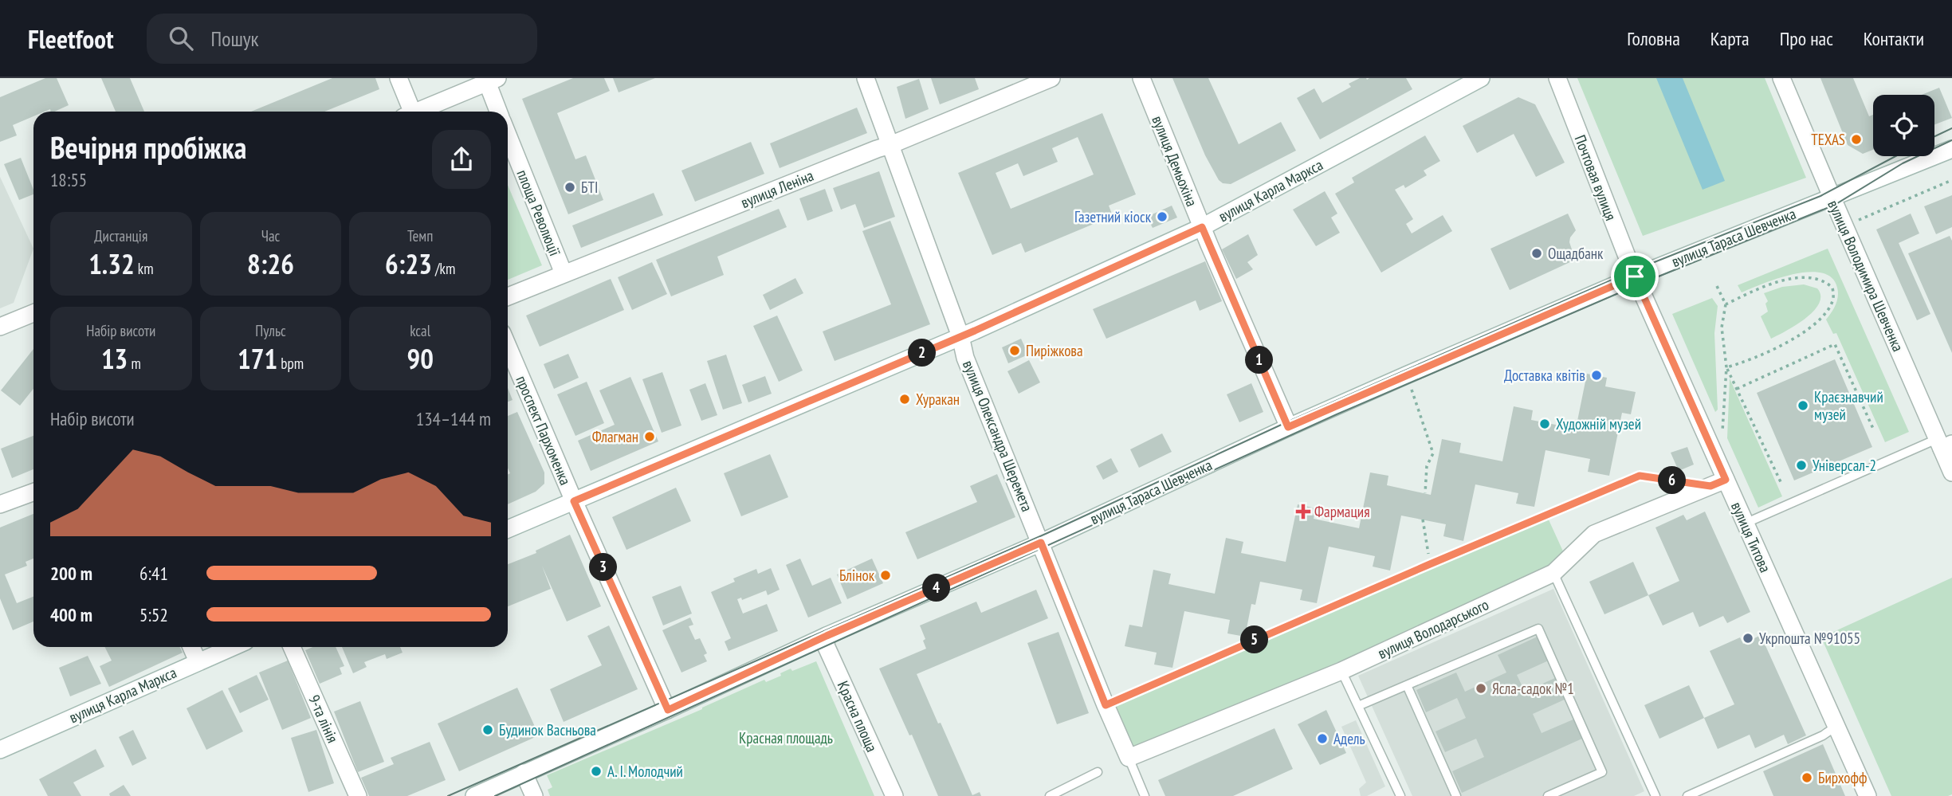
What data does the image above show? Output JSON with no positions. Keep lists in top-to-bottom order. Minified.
{"streets":{"street":["вулиця Демьохіна","Почтовая вулиця","вулиця Леніна","вулиця Карла Маркса","площа Революції","вулиця Тараса Шевченка","вулиця Володимира Шевченка","проспект Пархоменка","вулиця Олександра Шеремета","вулиця Титова","вулиця Володарського","Красна площа","9-та лінія"]},"crossings":[["вулиця Демьохіна","вулиця Карла Маркса"],["вулиця Демьохіна","вулиця Тараса Шевченка"],["Почтовая вулиця","вулиця Тараса Шевченка"],["Почтовая вулиця","вулиця Титова"],["вулиця Леніна","площа Революції"],["вулиця Леніна","вулиця Олександра Шеремета"],["вулиця Карла Маркса","проспект Пархоменка"],["вулиця Карла Маркса","вулиця Олександра Шеремета"],["вулиця Тараса Шевченка","вулиця Володимира Шевченка"],["вулиця Тараса Шевченка","проспект Пархоменка"],["вулиця Тараса Шевченка","вулиця Олександра Шеремета"],["вулиця Тараса Шевченка","вулиця Титова"],["вулиця Тараса Шевченка","Красна площа"],["вулиця Олександра Шеремета","вулиця Володарського"],["вулиця Титова","вулиця Володарського"]],"parks":["Красная площадь"],"places":{"other":["TEXAS","БТІ","Газетний кіоск","Ощадбанк","Пиріжкова","Доставка квітів","Хуракан","Краєзнавчий музей","Художній музей","Флагман","Універсал-2","Блінок","Укрпошта №91055","Ясла-садок №1","Будинок Васньова","Адель","А. І. Молодчий","Бирхофф"],"health":["Фармация"]},"page":{"header":"Fleetfoot","search":"Пошук","nav":["Головна","Карта","Про нас","Контакти"],"heading":["Вечірня пробіжка","18:55"],"stats":[["Дистанція","1.32 km"],["Час","8:26"],["Темп","6:23 /km"],["Набір висоти","13 m"],["Пульс","171 bpm"],["kcal","90"]],"pins":["2","1","6","3","4","5"],"chart":["Набір висоти","134–144 m"],"list":[{"name":"200 m","note":"6:41"},{"name":"400 m","note":"5:52"}]}}
